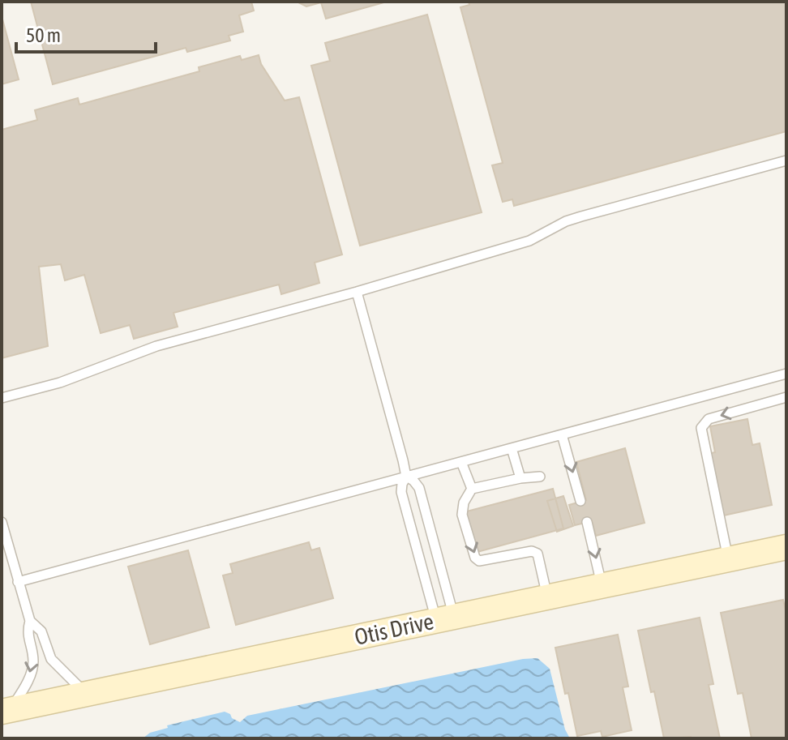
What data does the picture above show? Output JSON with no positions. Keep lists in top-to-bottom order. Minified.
{"streets":{"main road":["Otis Drive"]},"scale_bar":"50 m"}
